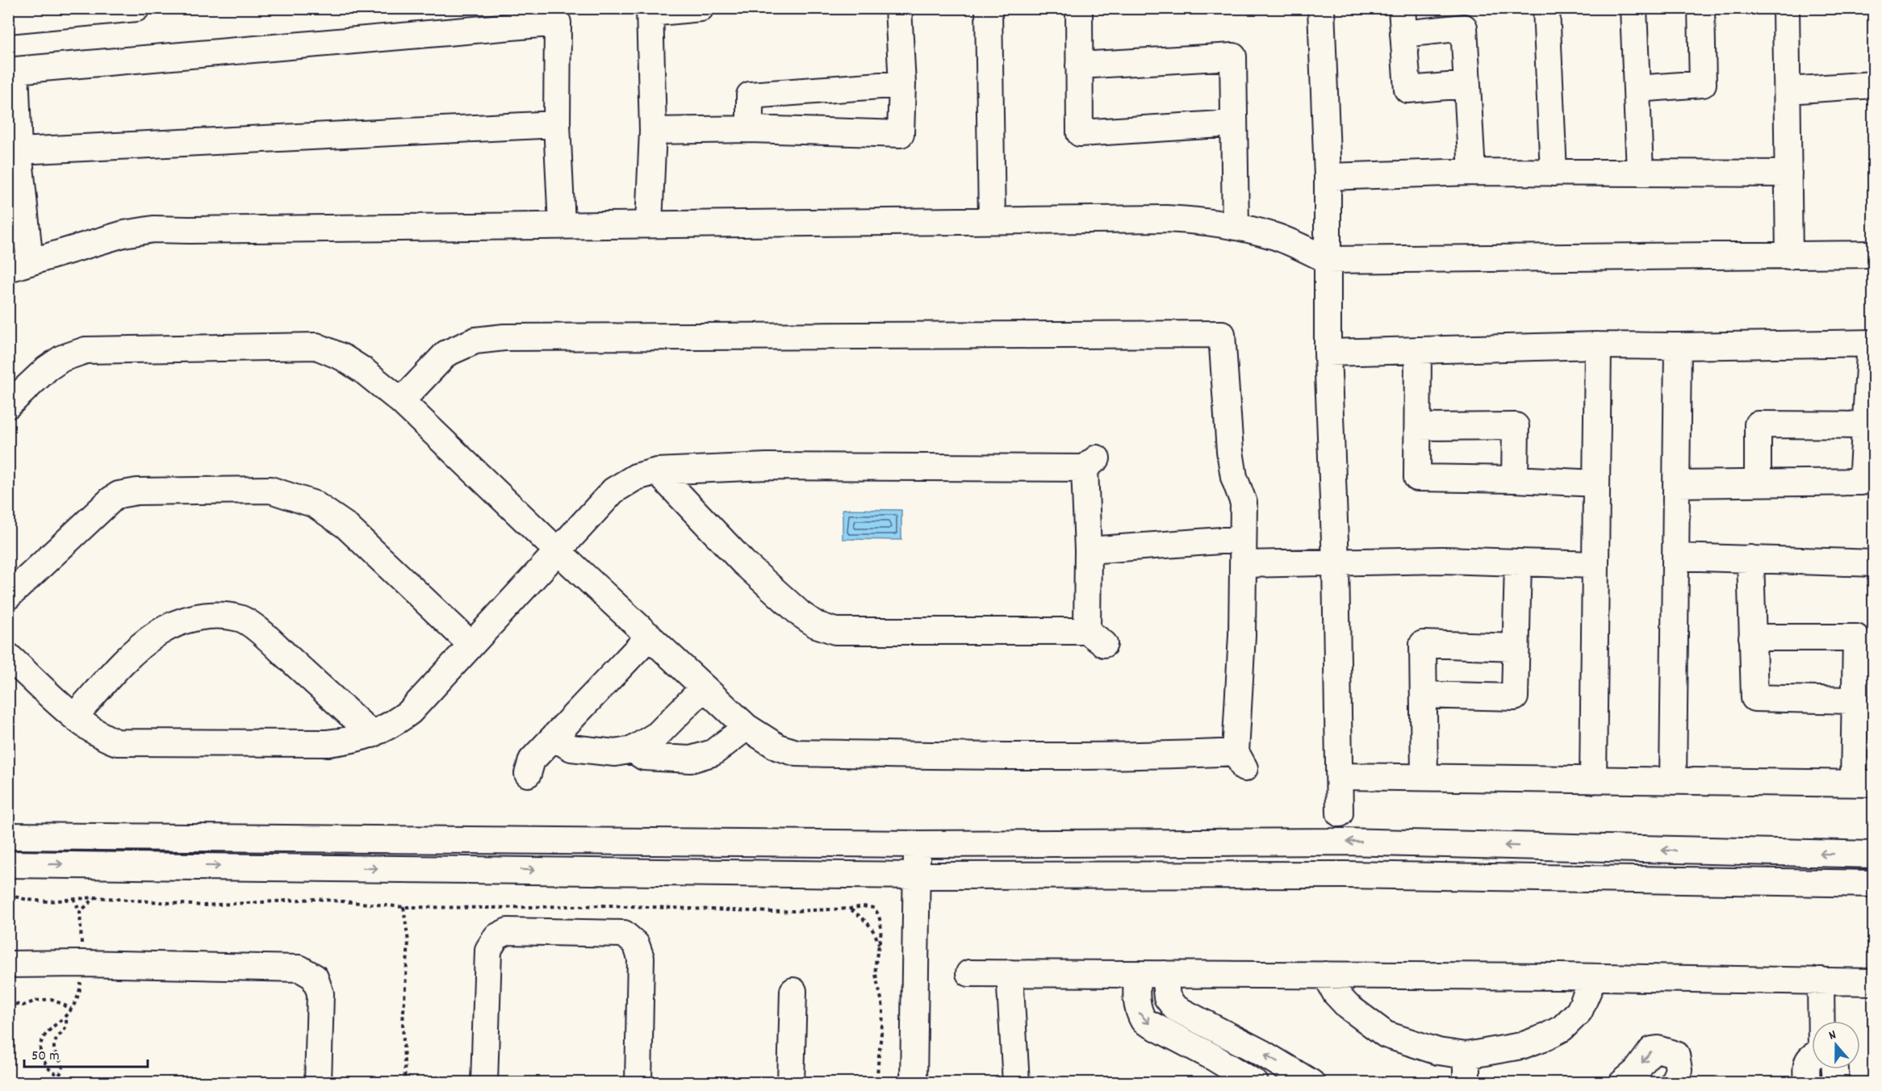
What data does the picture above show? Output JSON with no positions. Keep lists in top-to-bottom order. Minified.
{"scale_bar":"50 m","north":"top"}
